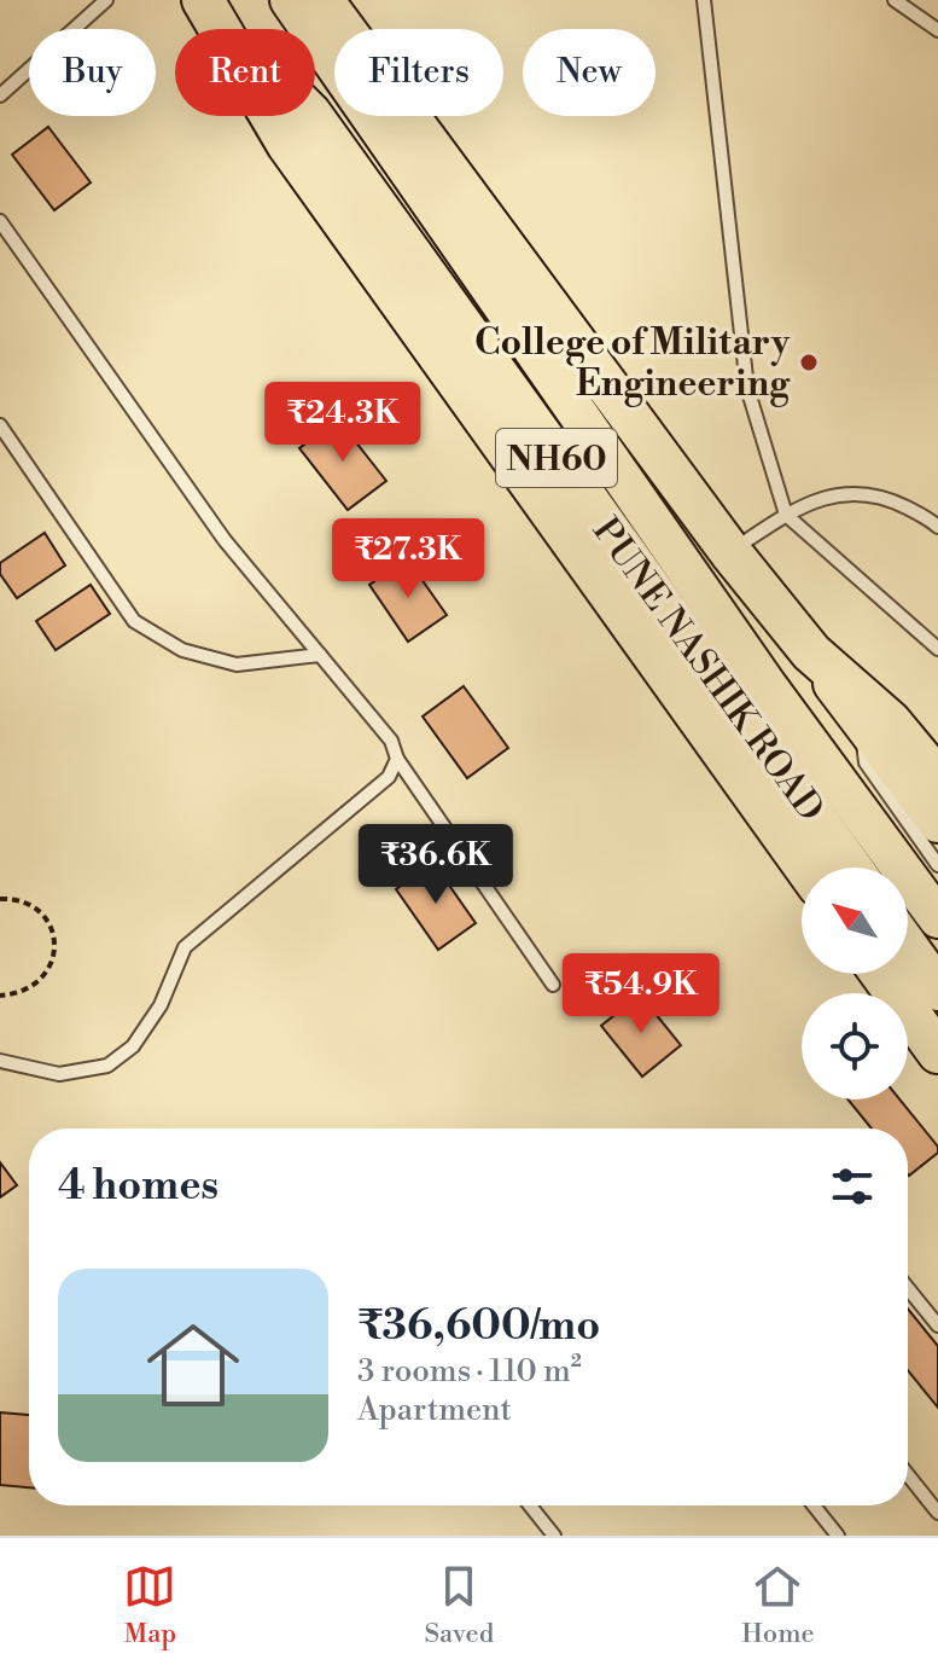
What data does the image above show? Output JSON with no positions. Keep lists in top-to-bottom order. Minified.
{"streets":{"highway":["NH60","PUNE NASHIK ROAD"]},"places":["College of Military Engineering"],"north":"top left","page":{"chip":["Buy","Rent","Filters","New"],"price":["₹24.3K","₹27.3K","₹36.6K","₹54.9K"],"heading":"4 homes","list":[{"name":"₹36,600/mo","note":"3 rooms · 110 m² · Apartment"}],"tabs":["Map","Saved","Home"]}}
